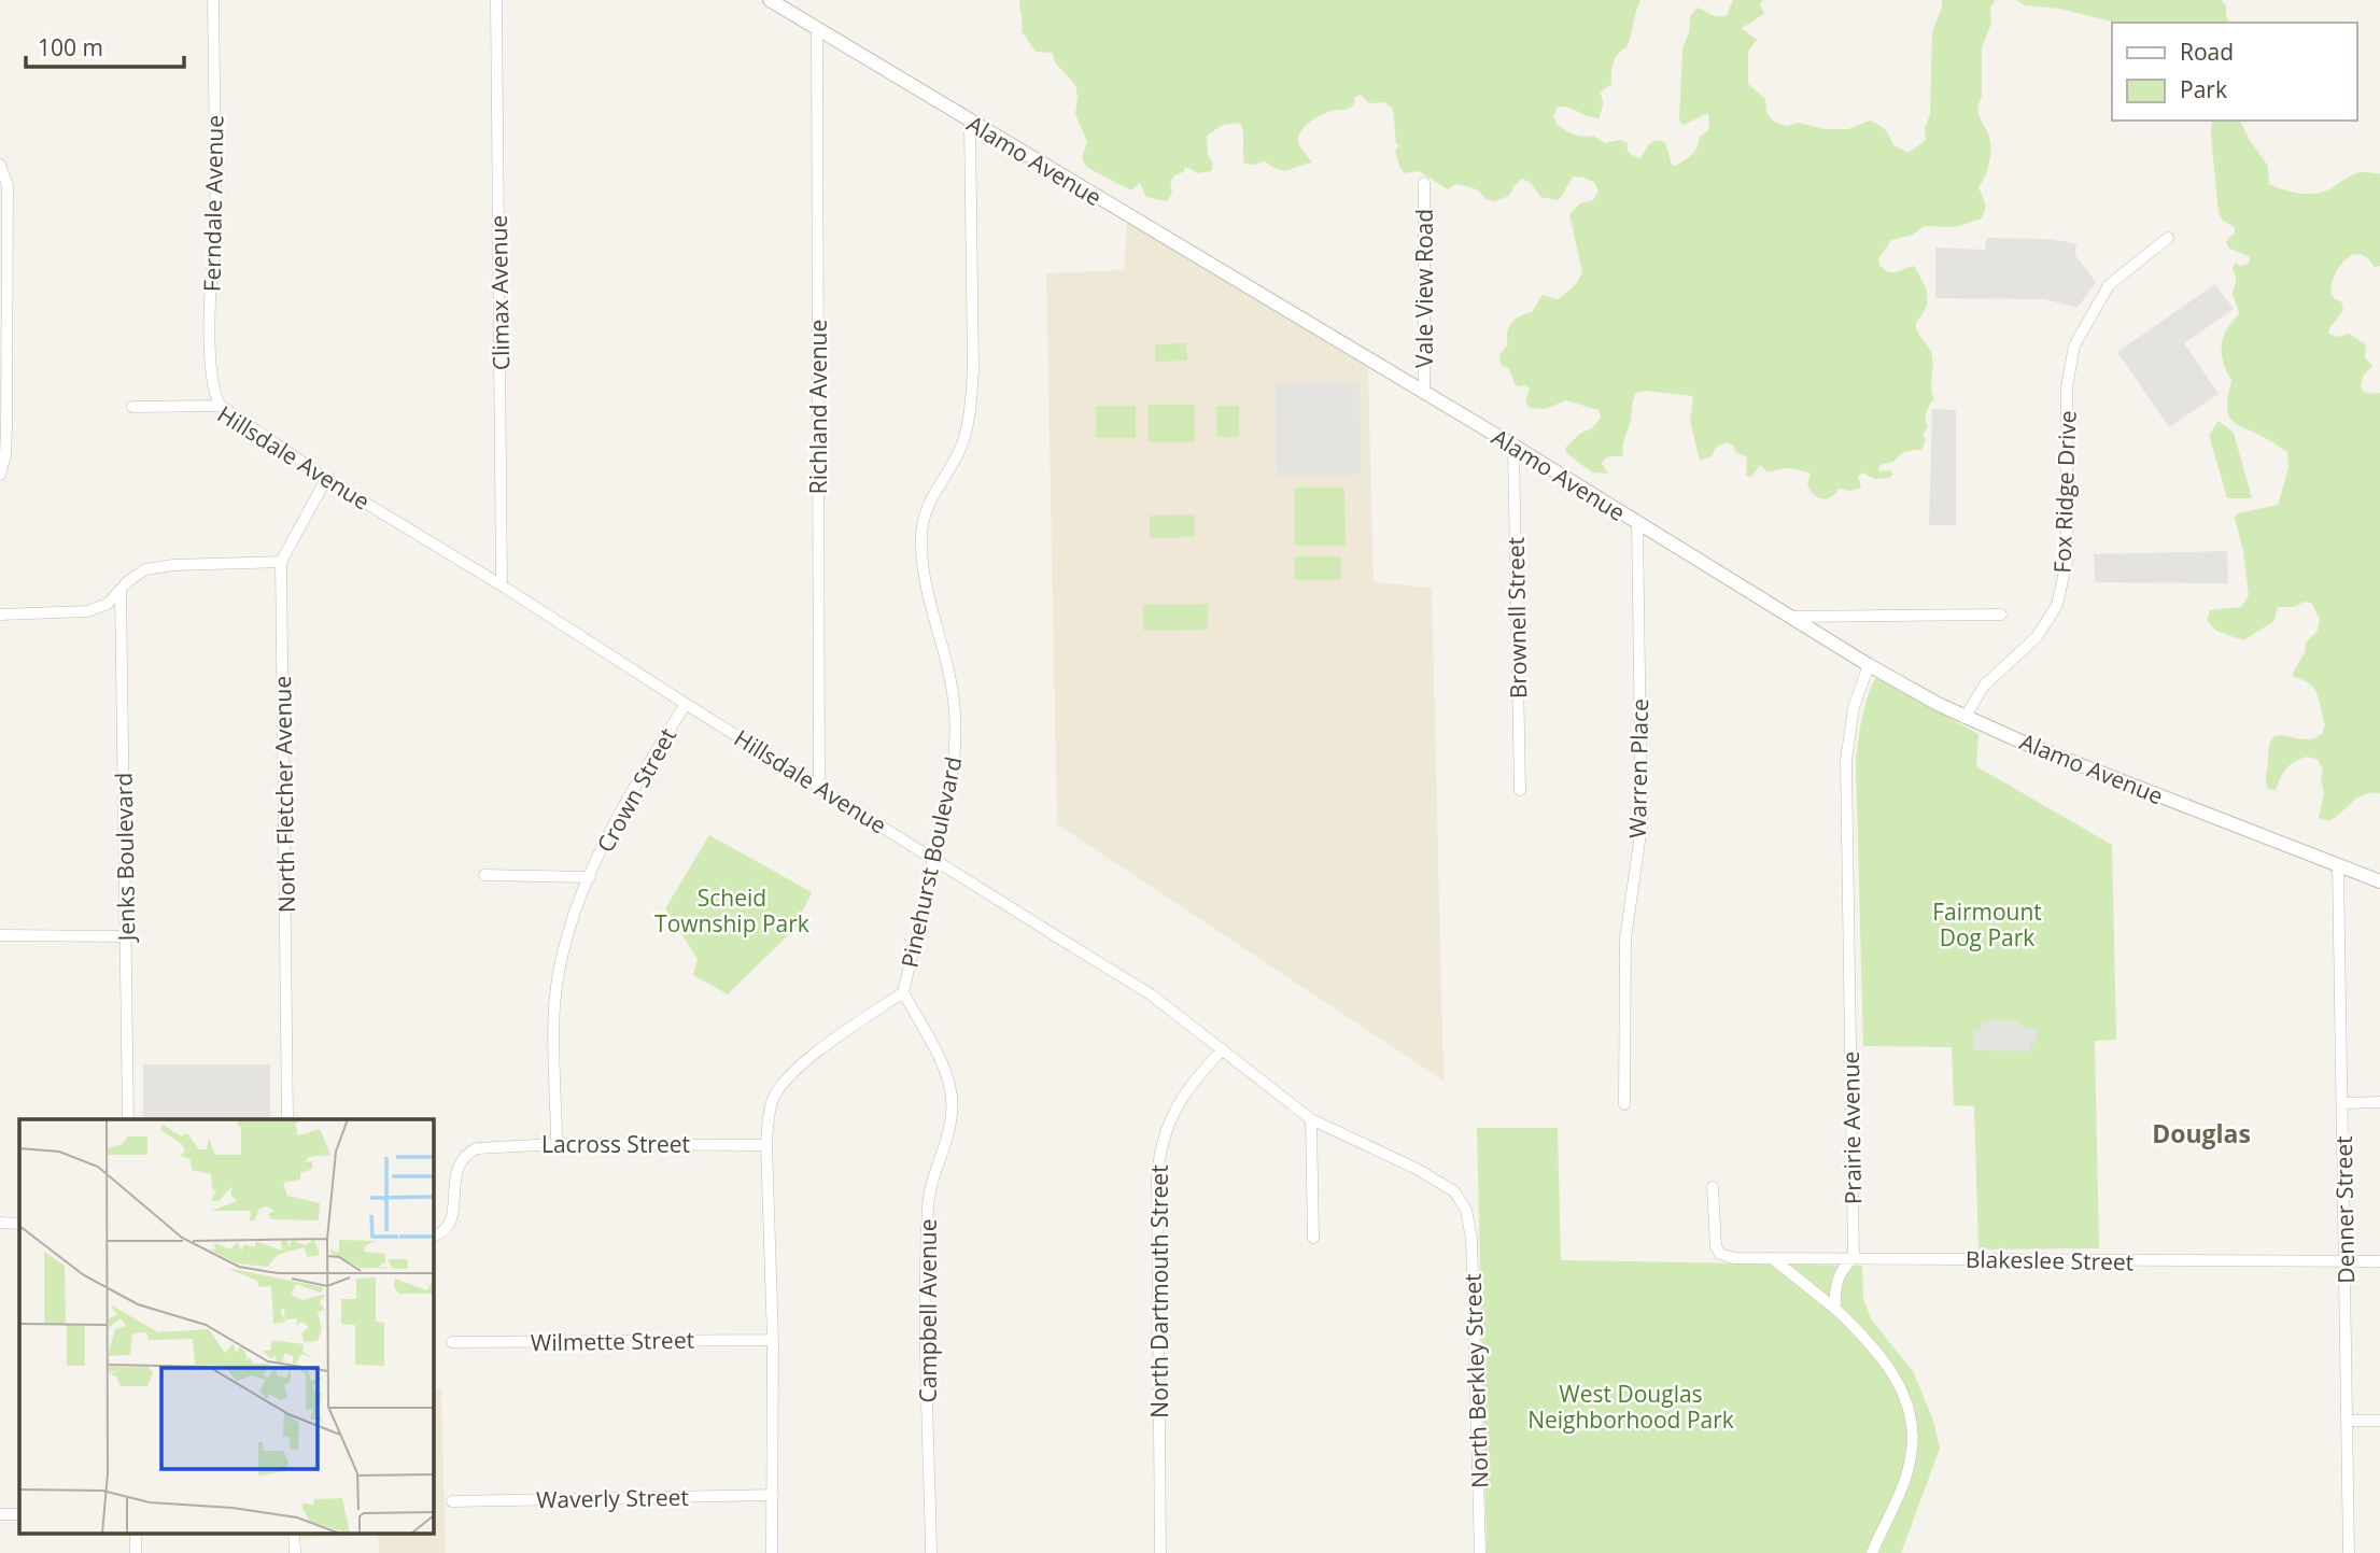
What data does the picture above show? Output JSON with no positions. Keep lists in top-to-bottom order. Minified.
{"streets":{"street":["Alamo Avenue","Ferndale Avenue","Vale View Road","Climax Avenue","Richland Avenue","Hillsdale Avenue","Fox Ridge Drive","Brownell Street","Warren Place","Crown Street","North Fletcher Avenue","Jenks Boulevard","Pinehurst Boulevard","Prairie Avenue","Lacross Street","Denner Street","Blakeslee Street","North Dartmouth Street","Campbell Avenue","Wilmette Street","North Berkley Street","Waverly Street"]},"crossings":[["Alamo Avenue","Vale View Road"],["Alamo Avenue","Richland Avenue"],["Alamo Avenue","Fox Ridge Drive"],["Alamo Avenue","Brownell Street"],["Alamo Avenue","Warren Place"],["Alamo Avenue","Pinehurst Boulevard"],["Alamo Avenue","Prairie Avenue"],["Alamo Avenue","Denner Street"],["Ferndale Avenue","Hillsdale Avenue"],["Climax Avenue","Hillsdale Avenue"],["Richland Avenue","Hillsdale Avenue"],["Hillsdale Avenue","Crown Street"],["Hillsdale Avenue","North Fletcher Avenue"],["Hillsdale Avenue","Pinehurst Boulevard"],["Hillsdale Avenue","North Dartmouth Street"],["Hillsdale Avenue","North Berkley Street"],["Crown Street","Lacross Street"],["Pinehurst Boulevard","Lacross Street"],["Pinehurst Boulevard","Campbell Avenue"],["Pinehurst Boulevard","Wilmette Street"],["Pinehurst Boulevard","Waverly Street"],["Prairie Avenue","Blakeslee Street"],["Denner Street","Blakeslee Street"]],"districts":["Douglas"],"parks":["Scheid Township Park","Fairmount Dog Park","West Douglas Neighborhood Park"],"legend":["Road","Park"],"scale_bar":"100 m"}
